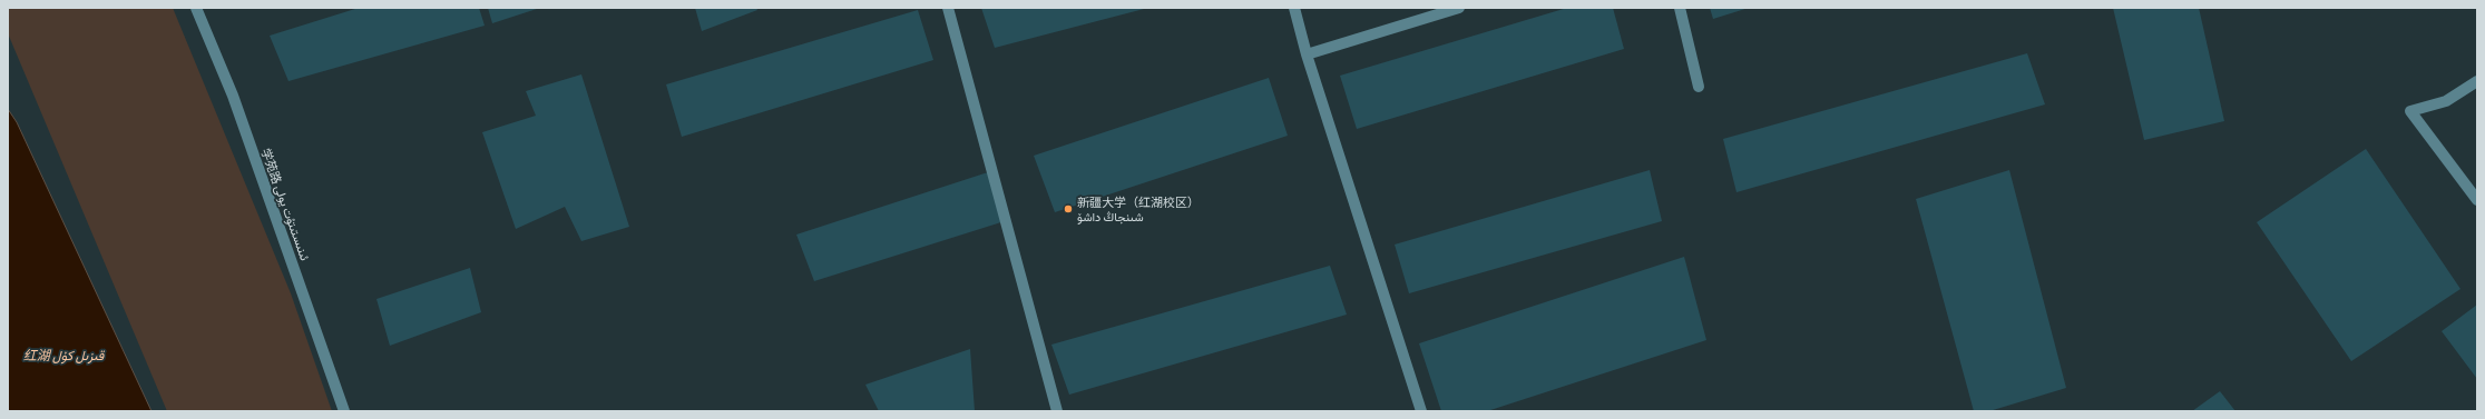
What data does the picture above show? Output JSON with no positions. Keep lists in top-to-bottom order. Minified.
{"streets":{"street":["学苑路 ئىنىستىتۇت يولى"]},"water":["红湖 قىزىل كۆل"],"places":["新疆大学（红湖校区） شىنجاڭ داشۆ"]}
